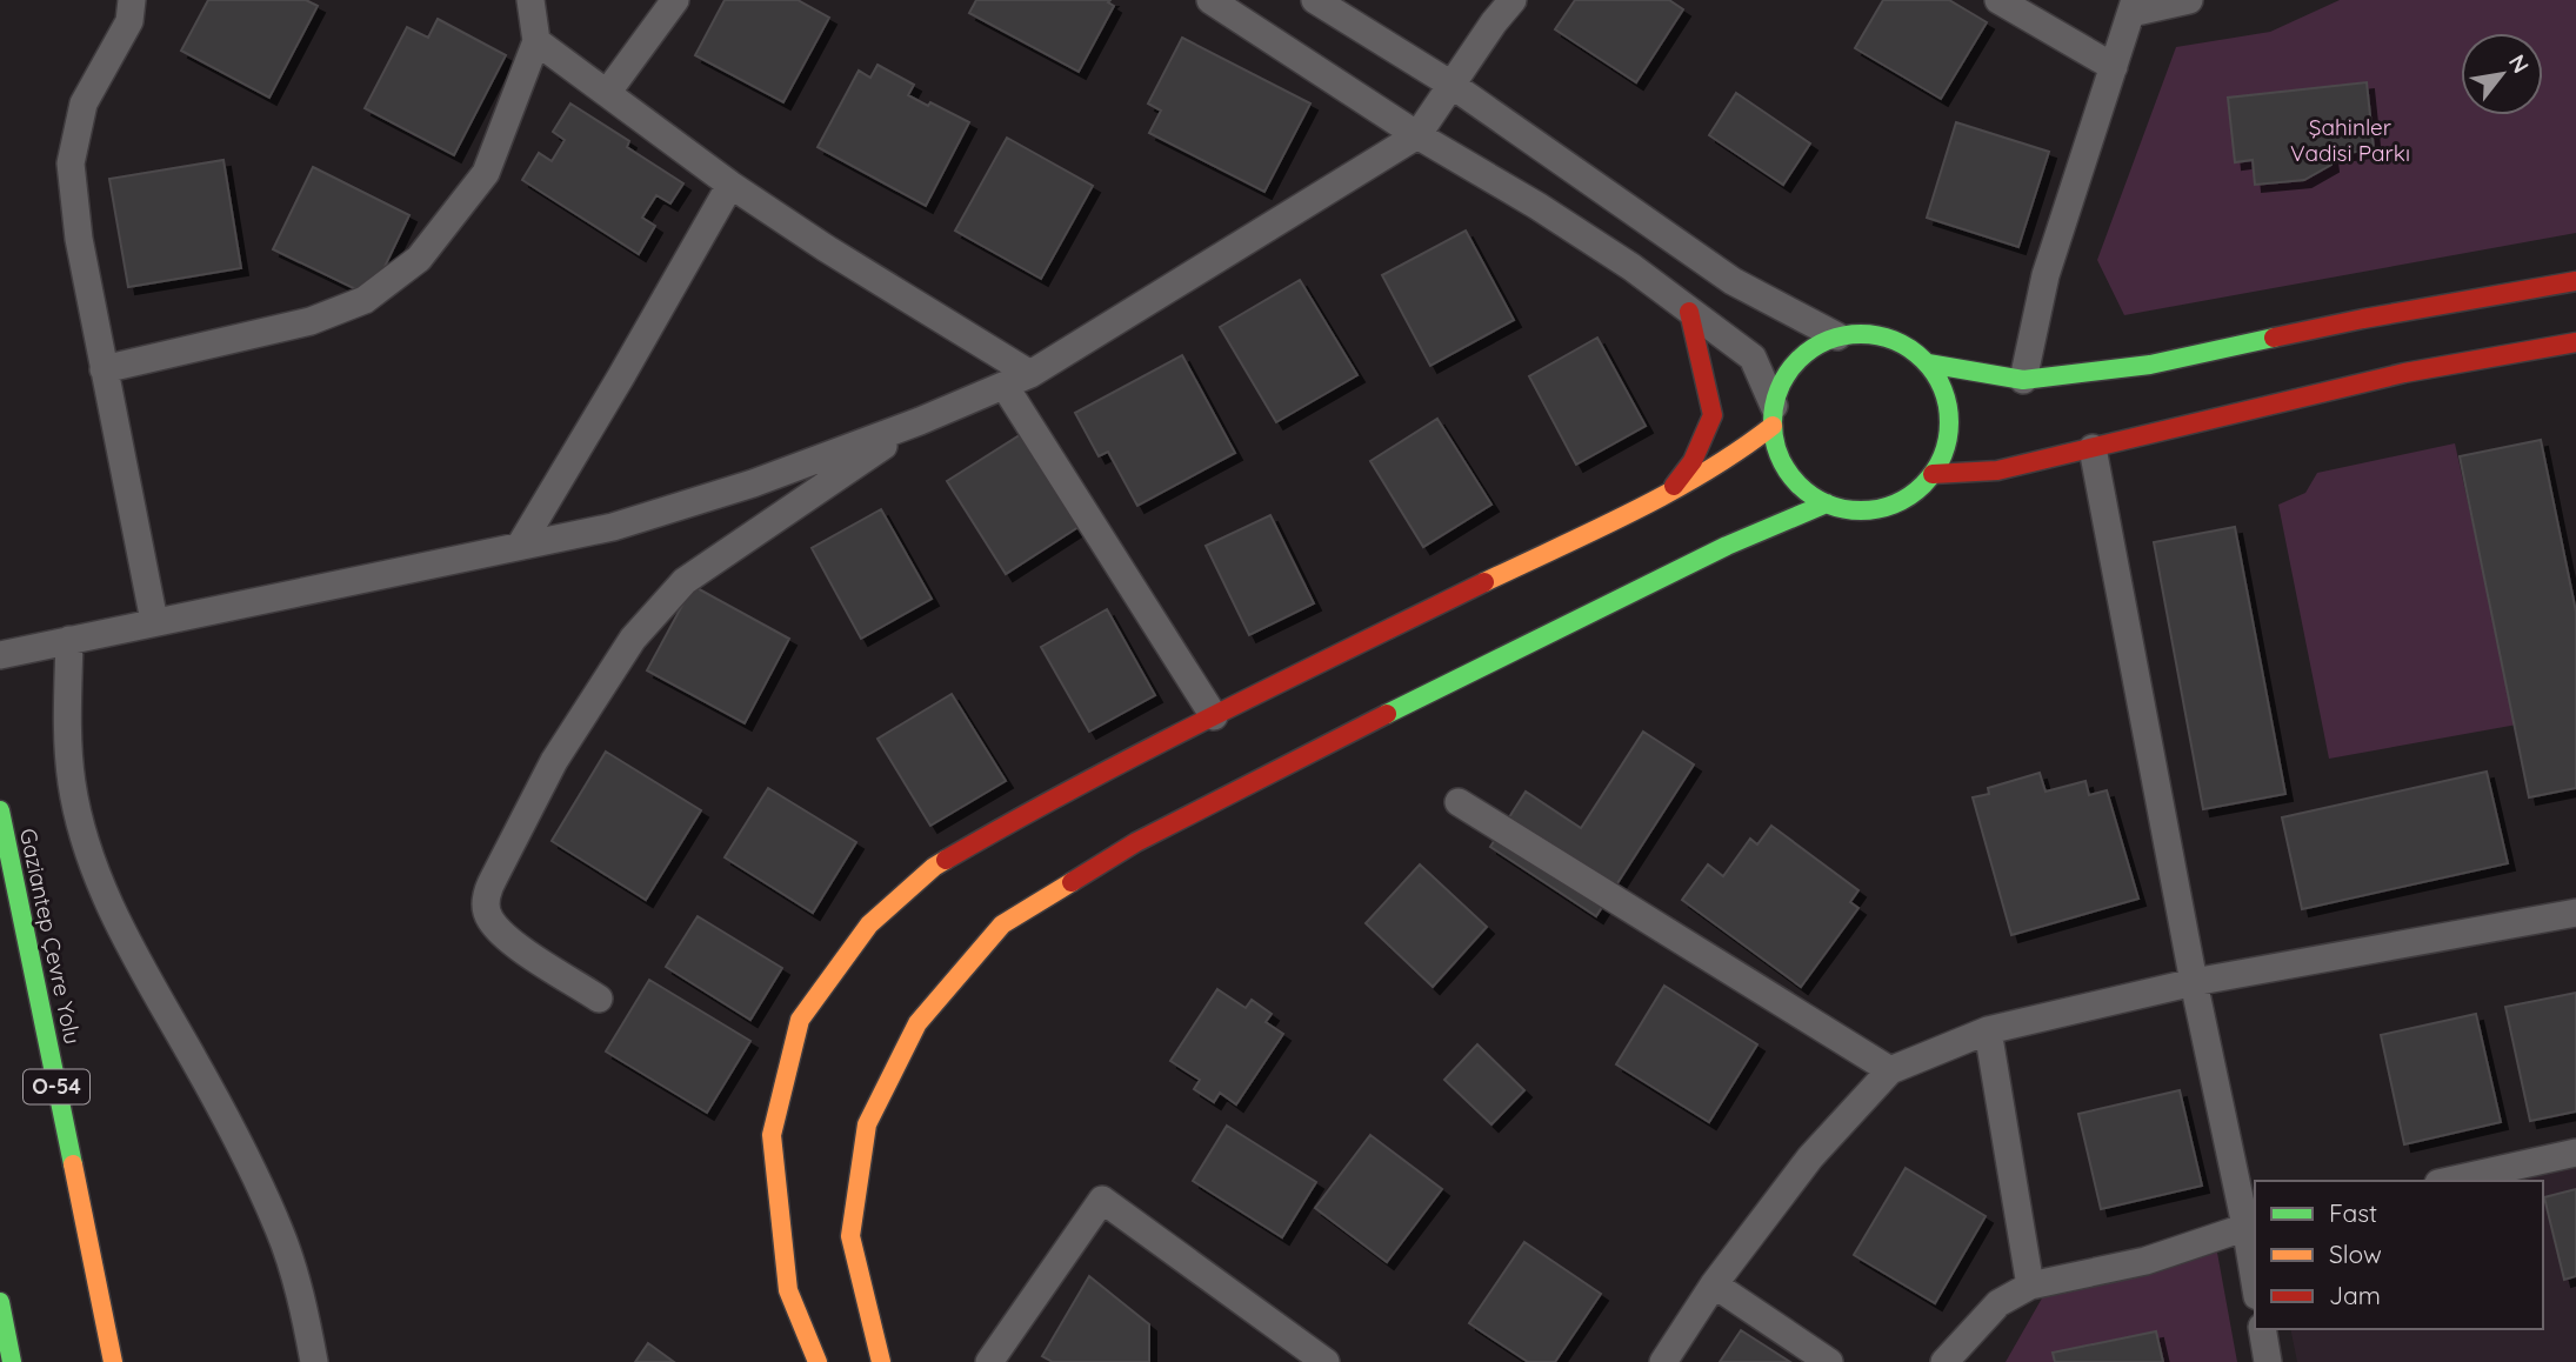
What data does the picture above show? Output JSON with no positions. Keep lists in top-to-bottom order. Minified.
{"streets":{"main road":["Gaziantep Çevre Yolu","O-54"]},"parks":["Şahinler Vadisi Parkı"],"legend":["Fast","Slow","Jam"],"north":"top right"}
